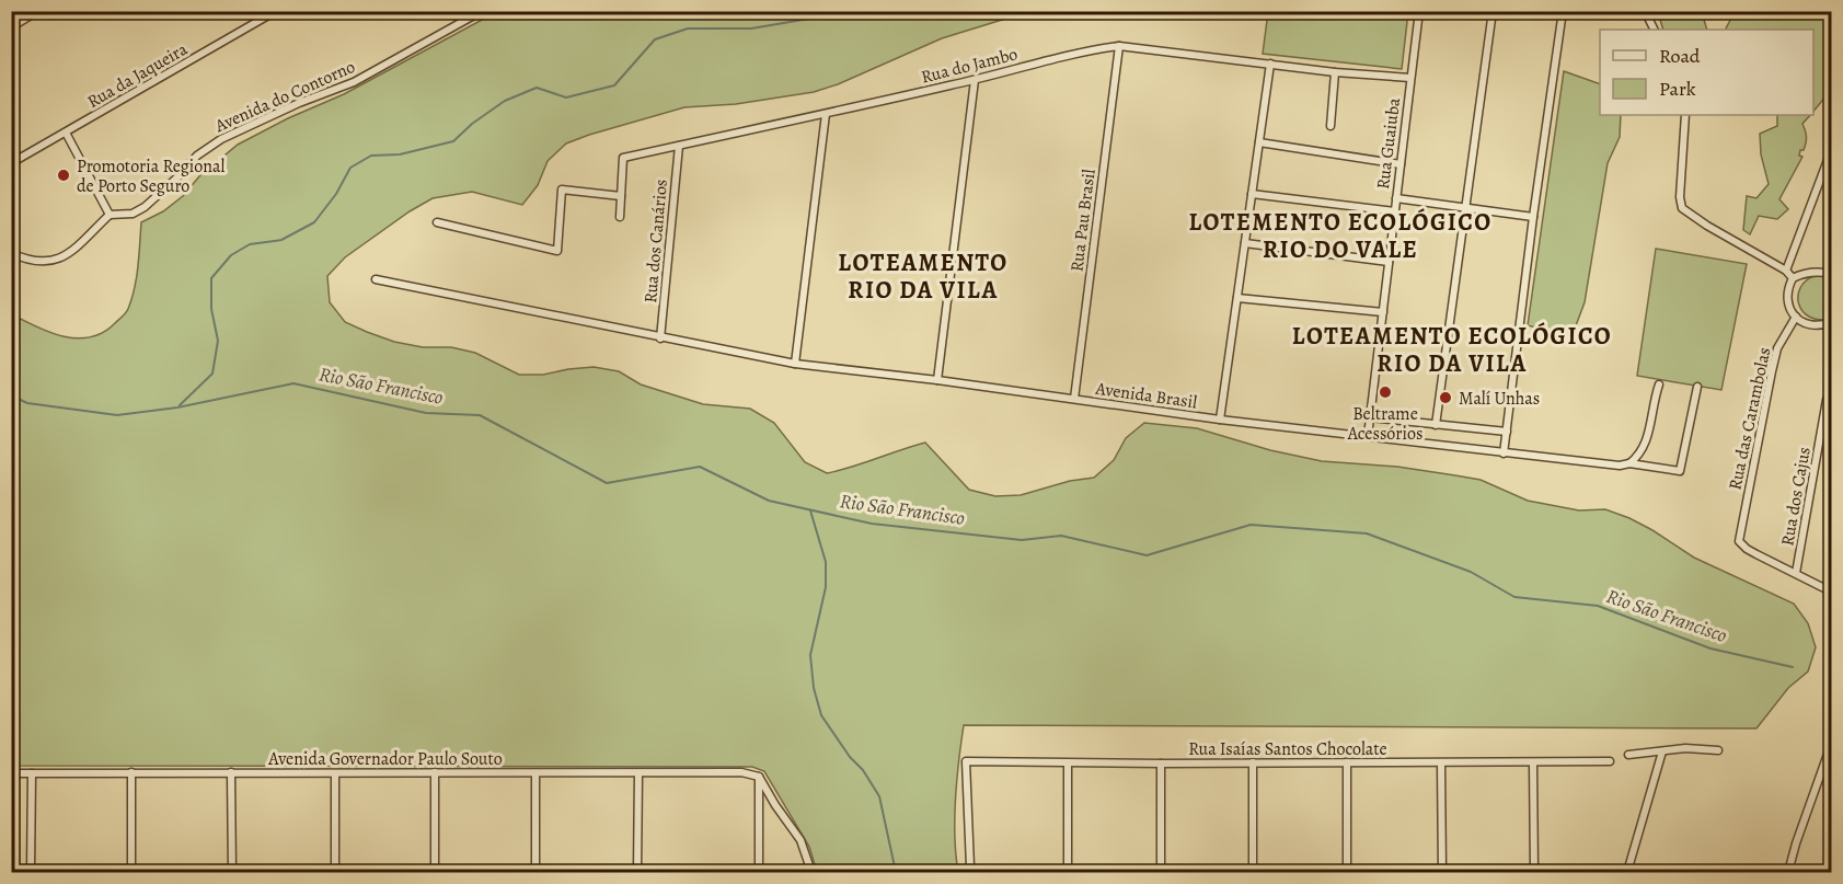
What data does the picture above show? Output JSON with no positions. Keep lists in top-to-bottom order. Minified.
{"streets":{"street":["Rua do Jambo","Rua da Jaqueira","Avenida do Contorno","Rua Guaiuba","Rua Pau Brasil","Rua dos Canários","Avenida Brasil","Rua das Carambolas","Rua dos Cajus","Rua Isaías Santos Chocolate","Avenida Governador Paulo Souto"]},"crossings":[["Rua do Jambo","Rua Guaiuba"],["Rua do Jambo","Rua Pau Brasil"],["Rua do Jambo","Rua dos Canários"],["Rua Guaiuba","Avenida Brasil"],["Rua Pau Brasil","Avenida Brasil"],["Rua dos Canários","Avenida Brasil"],["Rua das Carambolas","Rua dos Cajus"]],"districts":["LOTEMENTO ECOLÓGICO RIO DO VALE","LOTEAMENTO RIO DA VILA","LOTEAMENTO ECOLÓGICO RIO DA VILA"],"water":["Rio São Francisco"],"places":["Promotoria Regional de Porto Seguro","Beltrame Acessórios","Malí Unhas"],"legend":["Road","Park"]}
